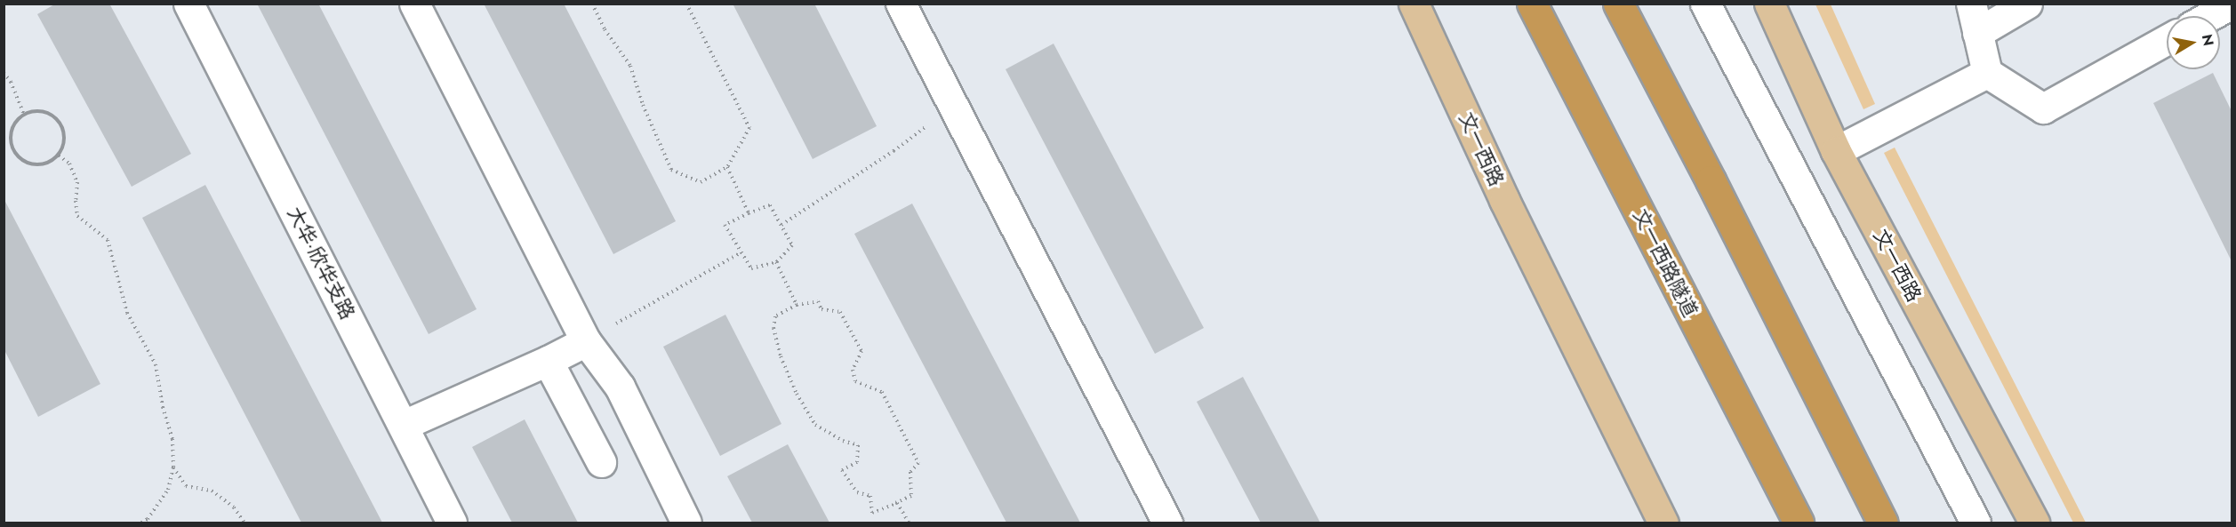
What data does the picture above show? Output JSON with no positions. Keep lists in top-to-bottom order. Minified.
{"streets":{"highway":["文一西路隧道"],"main road":["文一西路"],"street":["大华·欣华支路"]},"north":"right"}
